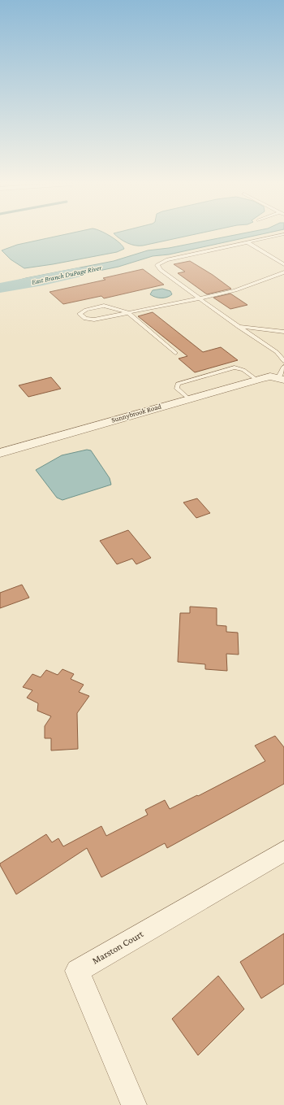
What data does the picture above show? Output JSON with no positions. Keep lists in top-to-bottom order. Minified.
{"streets":{"street":["Sunnybrook Road","Marston Court"]},"water":["East Branch DuPage River"]}
